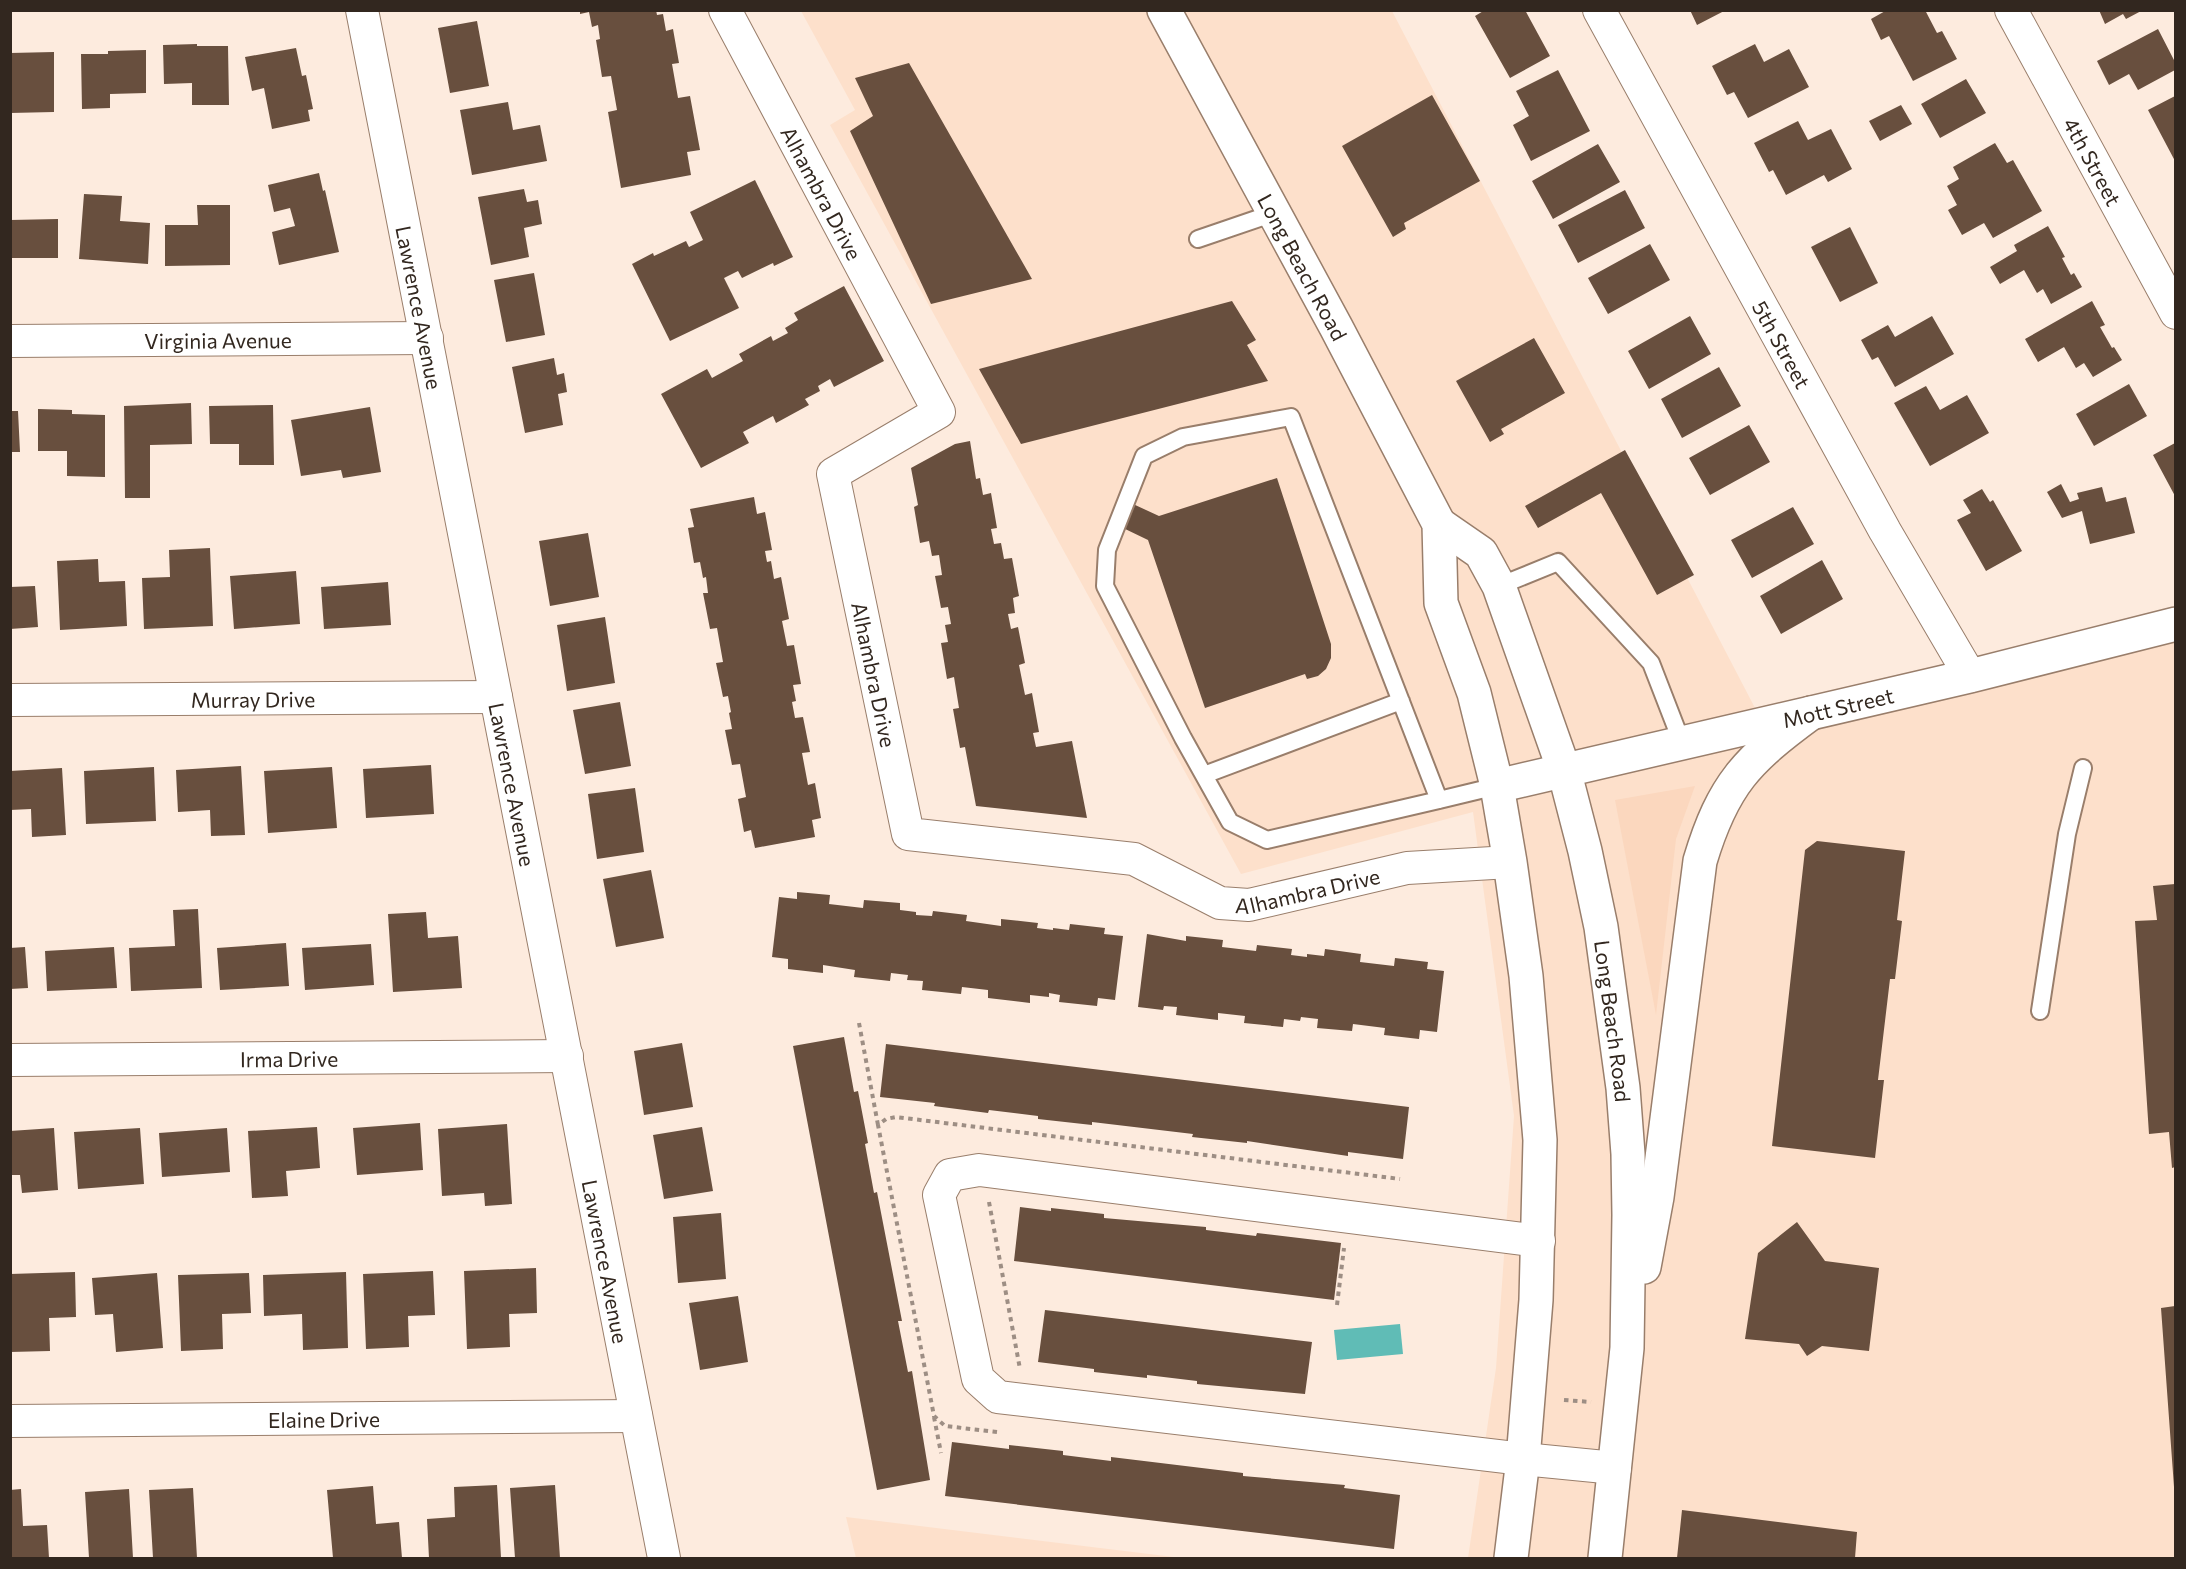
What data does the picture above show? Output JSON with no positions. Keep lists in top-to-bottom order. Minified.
{"streets":{"main road":["Long Beach Road","Mott Street"],"street":["4th Street","Alhambra Drive","Lawrence Avenue","Virginia Avenue","5th Street","Murray Drive","Irma Drive","Elaine Drive"]},"crossings":[["Alhambra Drive","Long Beach Road"],["Long Beach Road","Mott Street"],["Lawrence Avenue","Virginia Avenue"],["Lawrence Avenue","Murray Drive"],["Lawrence Avenue","Irma Drive"],["Lawrence Avenue","Elaine Drive"],["5th Street","Mott Street"]]}
